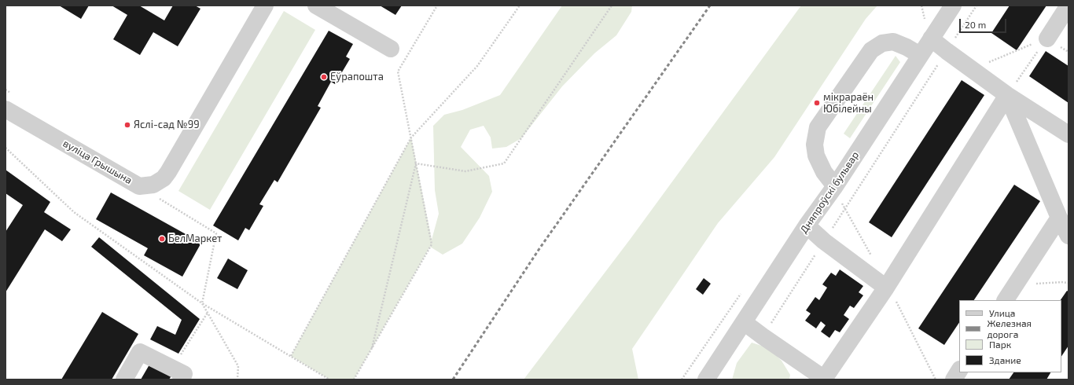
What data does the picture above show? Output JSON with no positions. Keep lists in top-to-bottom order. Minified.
{"streets":{"street":["вуліца Грышына","Дняпроўскі бульвар"]},"places":["Еўрапошта","мікрараён Юбілейны","Яслі-сад №99","БелМаркет"],"legend":["Улица","Железная дорога","Парк","Здание"],"scale_bar":"20 m"}
